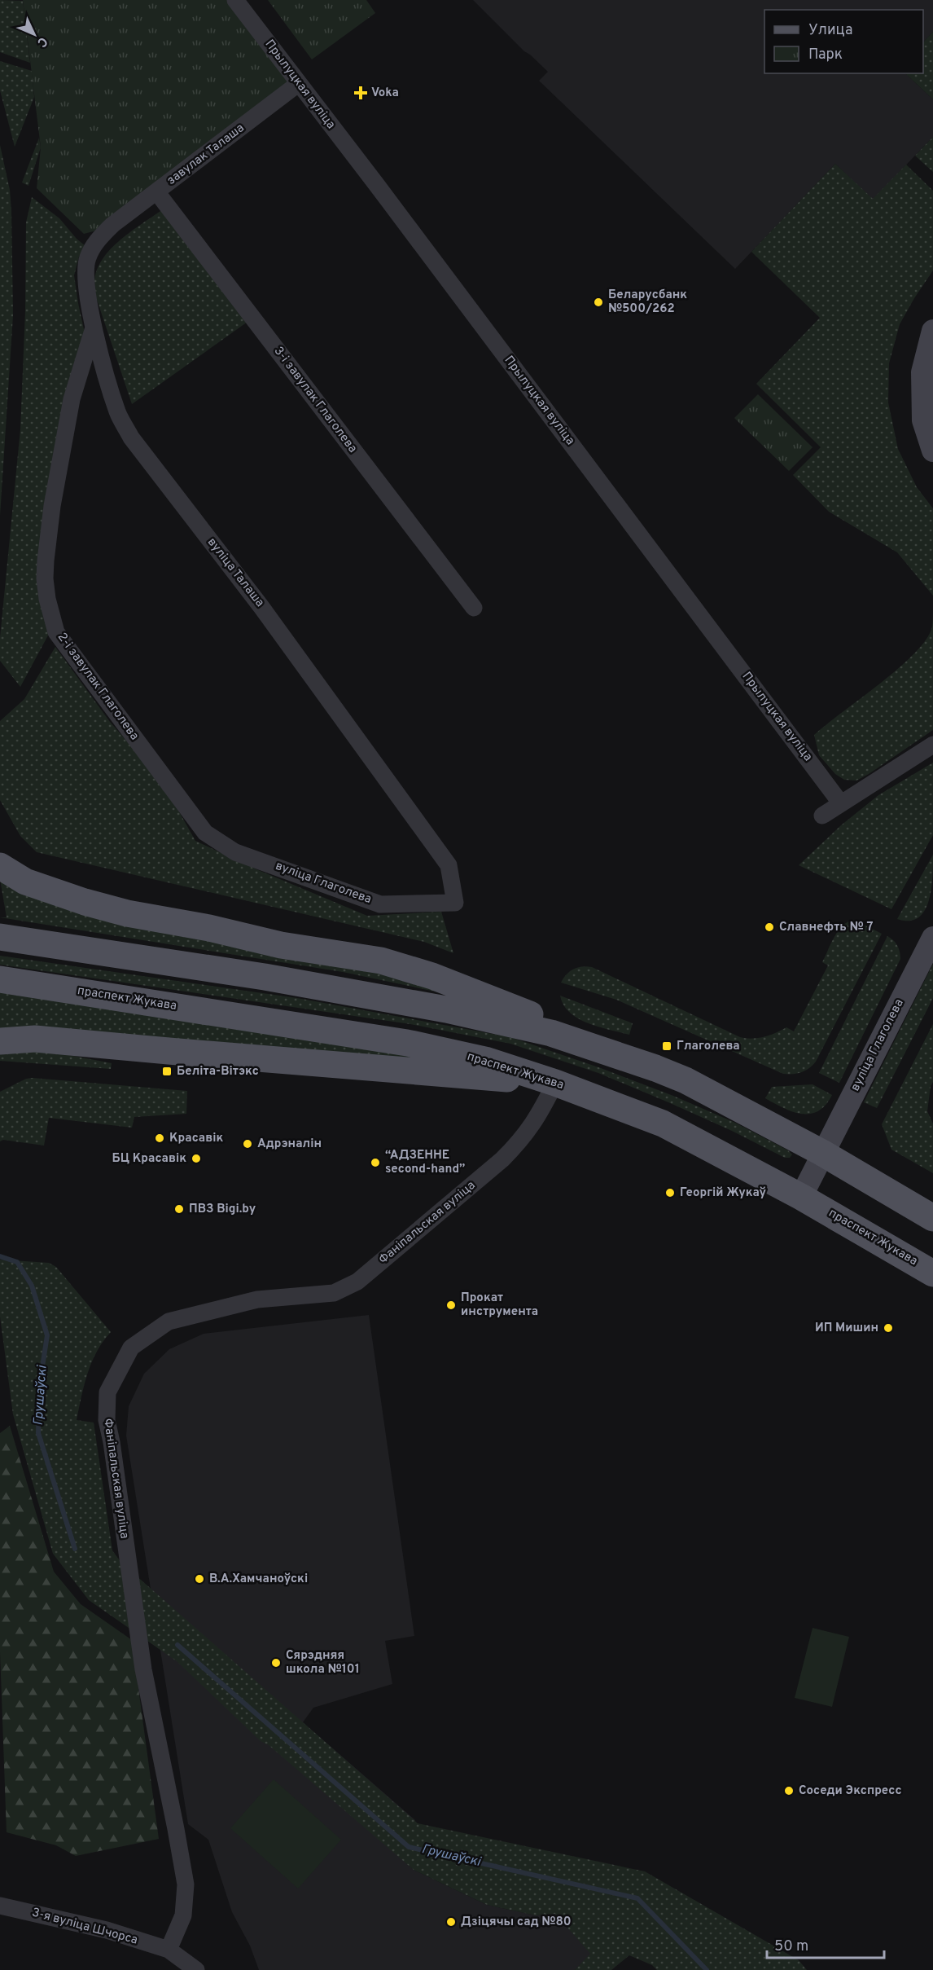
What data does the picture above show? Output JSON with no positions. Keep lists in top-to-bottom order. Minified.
{"streets":{"main road":["праспект Жукава"],"street":["Прылуцкая вуліца","завулак Талаша","3-і завулак Глаголева","вуліца Талаша","2-і завулак Глаголева","вуліца Глаголева","Фаніпальская вуліца","3-я вуліца Шчорса"]},"crossings":[["Прылуцкая вуліца","завулак Талаша"],["завулак Талаша","3-і завулак Глаголева"],["завулак Талаша","вуліца Талаша"],["вуліца Талаша","2-і завулак Глаголева"],["вуліца Талаша","вуліца Глаголева"],["2-і завулак Глаголева","вуліца Глаголева"],["вуліца Глаголева","праспект Жукава"],["праспект Жукава","Фаніпальская вуліца"],["Фаніпальская вуліца","3-я вуліца Шчорса"]],"water":["Грушаўскі"],"places":{"health":["Voka"],"other":["Беларусбанк №500/262","Славнефть № 7","Красавік","Адрэналін","БЦ Красавік","“АДЗЕННЕ second-hand”","Георгій Жукаў","ПВЗ Bigi.by","Прокат инструмента","ИП Мишин","В.А.Хамчаноўскі","Сярэдняя школа №101","Соседи Экспресс","Дзіцячы сад №80"],"transit":["Глаголева","Беліта-Вітэкс"]},"legend":["Улица","Парк"],"scale_bar":"50 m","north":"bottom right"}
